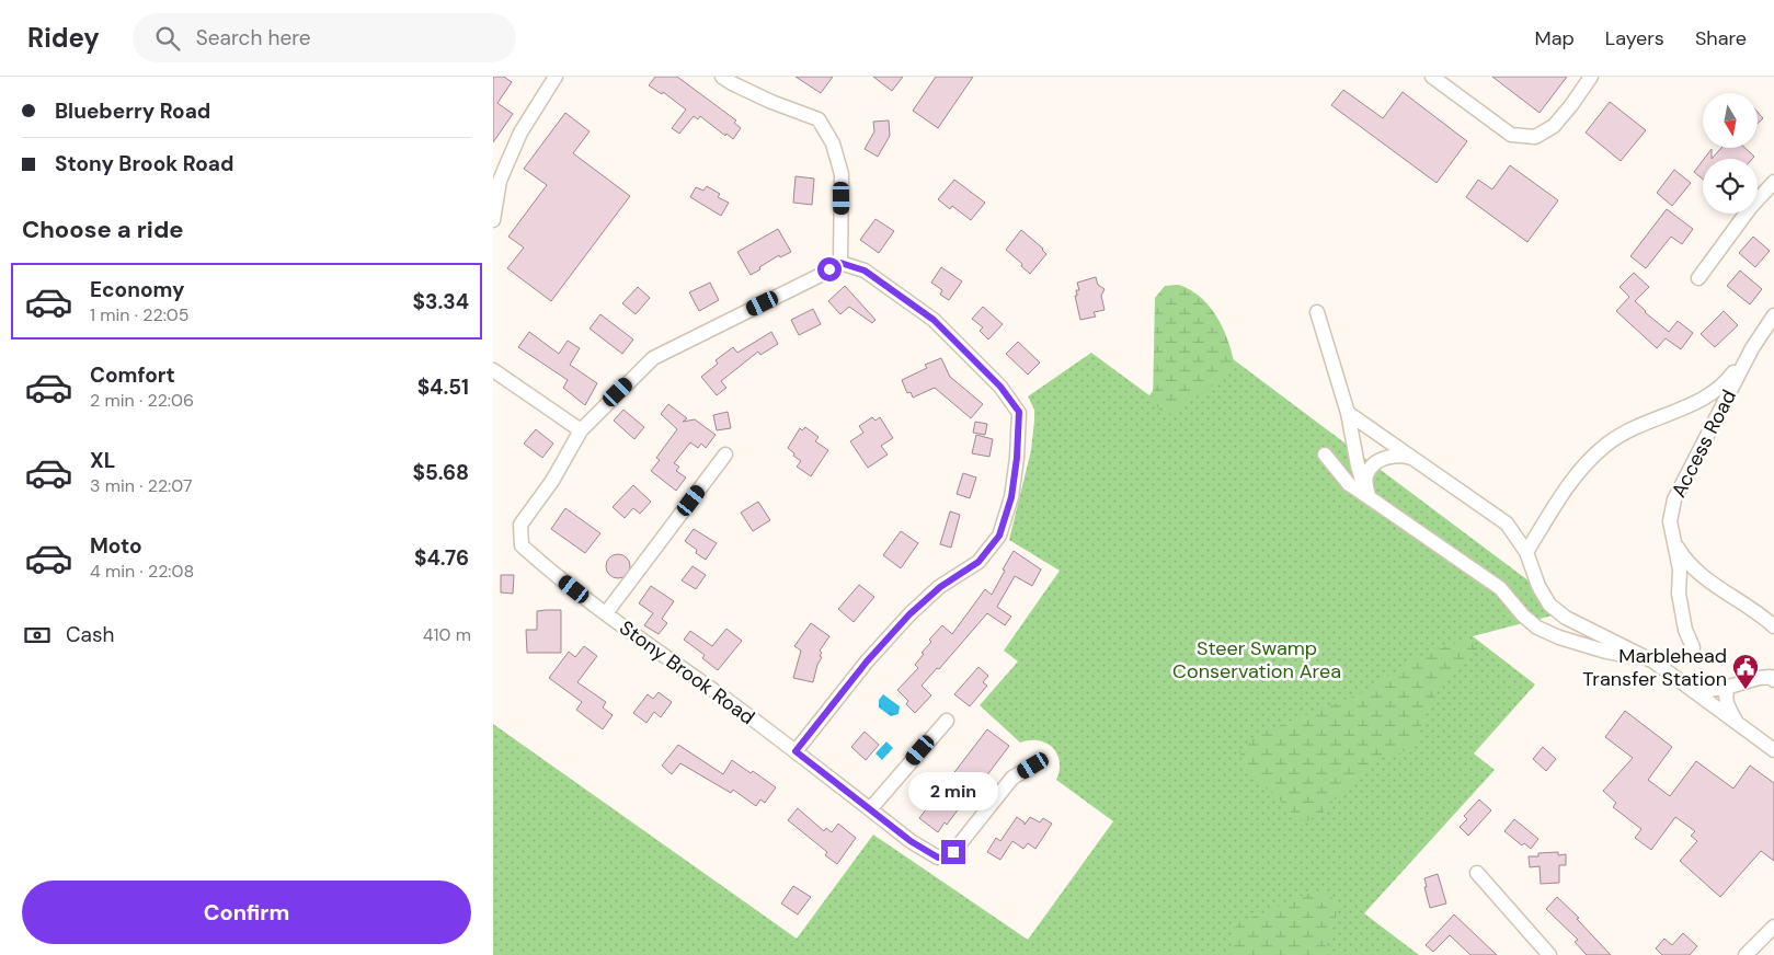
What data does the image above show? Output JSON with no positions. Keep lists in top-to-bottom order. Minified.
{"streets":{"street":["Access Road","Stony Brook Road"]},"parks":["Steer Swamp Conservation Area"],"places":{"public building":["Marblehead Transfer Station"]},"north":"bottom","page":{"header":"Ridey","search":"Search here","nav":["Map","Layers","Share"],"banner":["Blueberry Road","Stony Brook Road"],"heading":"Choose a ride","list":[{"name":"Economy","note":"1 min · 22:05","value":"$3.34"},{"name":"Comfort","note":"2 min · 22:06","value":"$4.51"},{"name":"XL","note":"3 min · 22:07","value":"$5.68"},{"name":"Moto","note":"4 min · 22:08","value":"$4.76"}],"pay":["Cash","410 m"],"bubble":"2 min","buttons":"Confirm"}}
